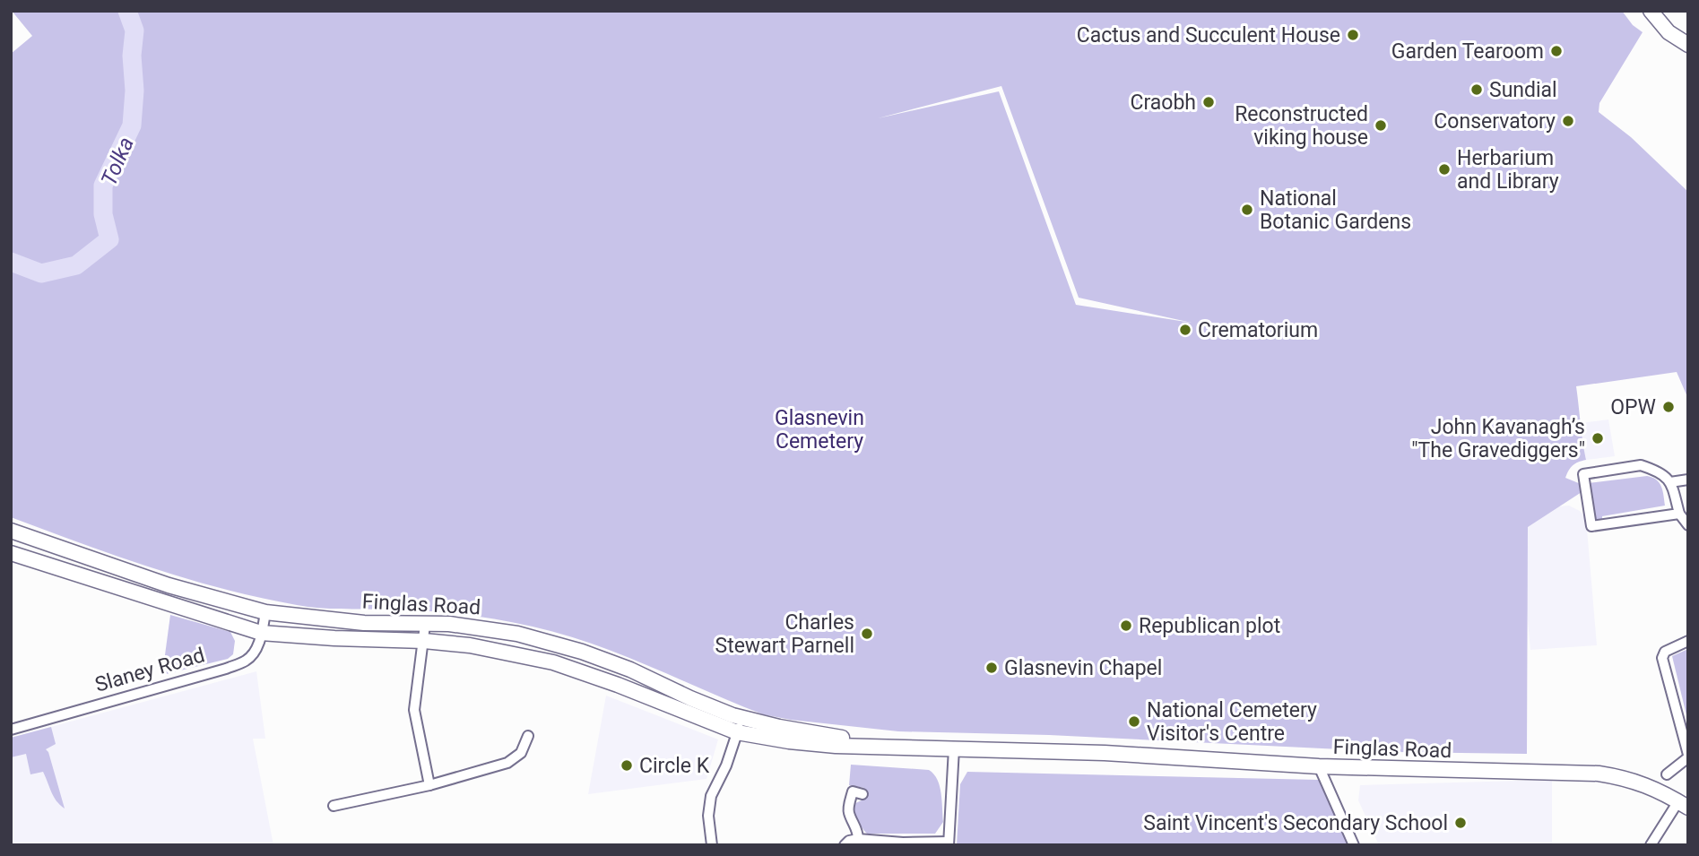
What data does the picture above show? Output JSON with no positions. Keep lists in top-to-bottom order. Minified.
{"streets":{"main road":["Finglas Road"],"street":["Slaney Road"]},"crossings":[["Finglas Road","Slaney Road"]],"water":["Tolka"],"parks":["Glasnevin Cemetery"],"places":["Cactus and Succulent House","Garden Tearoom","Sundial","Craobh","Conservatory","Reconstructed viking house","Herbarium and Library","National Botanic Gardens","Crematorium","OPW","John Kavanagh’s \"The Gravediggers\"","Republican plot","Charles Stewart Parnell","Glasnevin Chapel","National Cemetery Visitor's Centre","Circle K","Saint Vincent's Secondary School"]}
